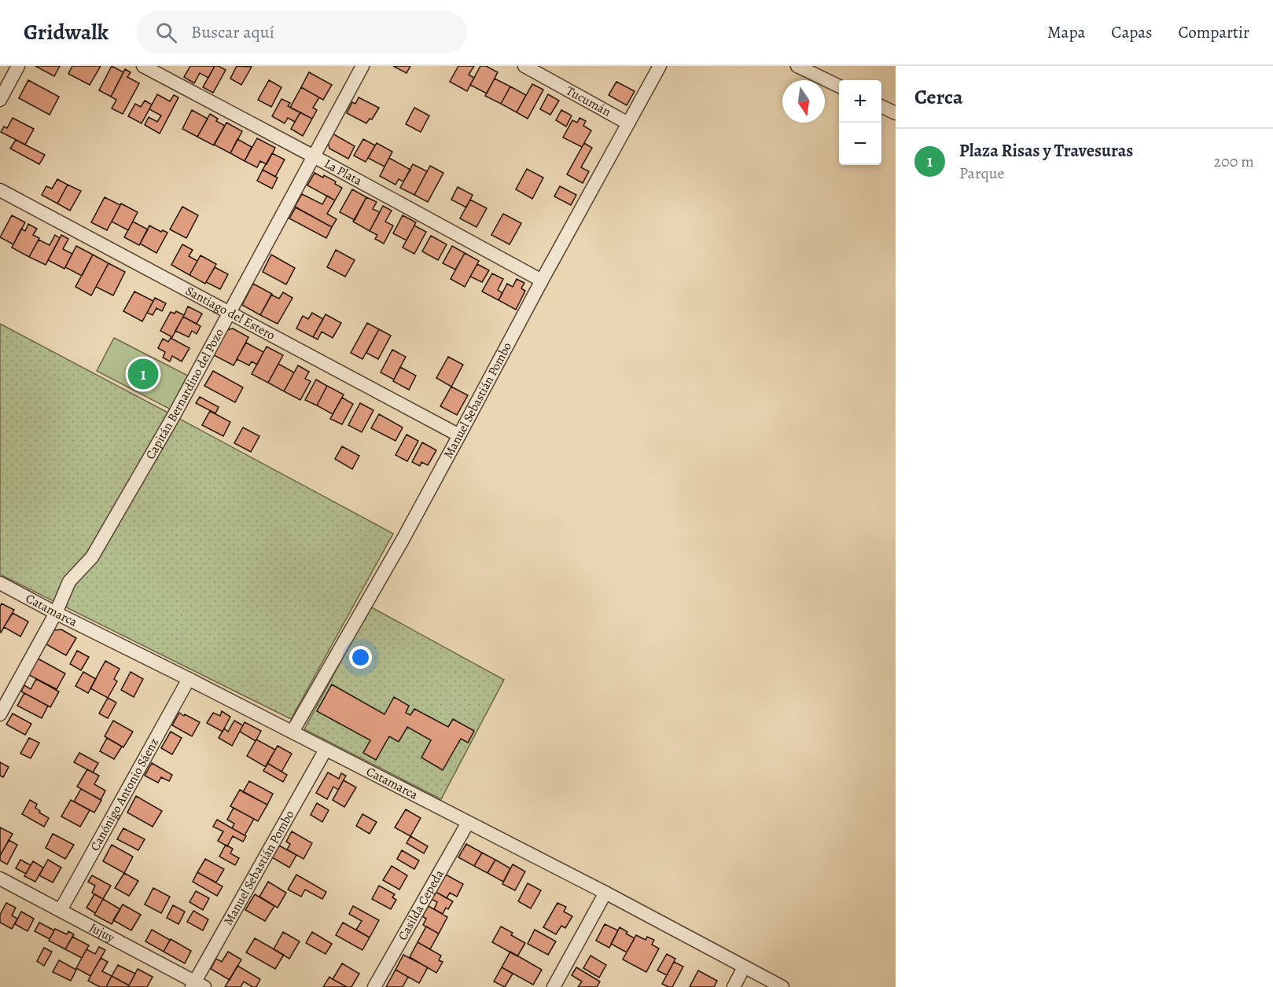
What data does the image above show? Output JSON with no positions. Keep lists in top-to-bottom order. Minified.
{"streets":{"street":["Tucumán","La Plata","Santiago del Estero","Capitán Bernardino del Pozo","Manuel Sebastián Pombo","Catamarca","Canónigo Antonio Sáenz","Casilda Cepeda","Jujuy"]},"crossings":[["Tucumán","Manuel Sebastián Pombo"],["La Plata","Capitán Bernardino del Pozo"],["La Plata","Manuel Sebastián Pombo"],["Santiago del Estero","Capitán Bernardino del Pozo"],["Santiago del Estero","Manuel Sebastián Pombo"],["Capitán Bernardino del Pozo","Catamarca"],["Manuel Sebastián Pombo","Catamarca"],["Manuel Sebastián Pombo","Jujuy"],["Catamarca","Canónigo Antonio Sáenz"],["Catamarca","Casilda Cepeda"],["Canónigo Antonio Sáenz","Jujuy"]],"north":"bottom","page":{"header":"Gridwalk","search":"Buscar aquí","nav":["Mapa","Capas","Compartir"],"heading":"Cerca","map_buttons":["+","−"],"list":[{"mark":"1","name":"Plaza Risas y Travesuras","note":"Parque","value":"200 m"}],"pins":"1"}}
